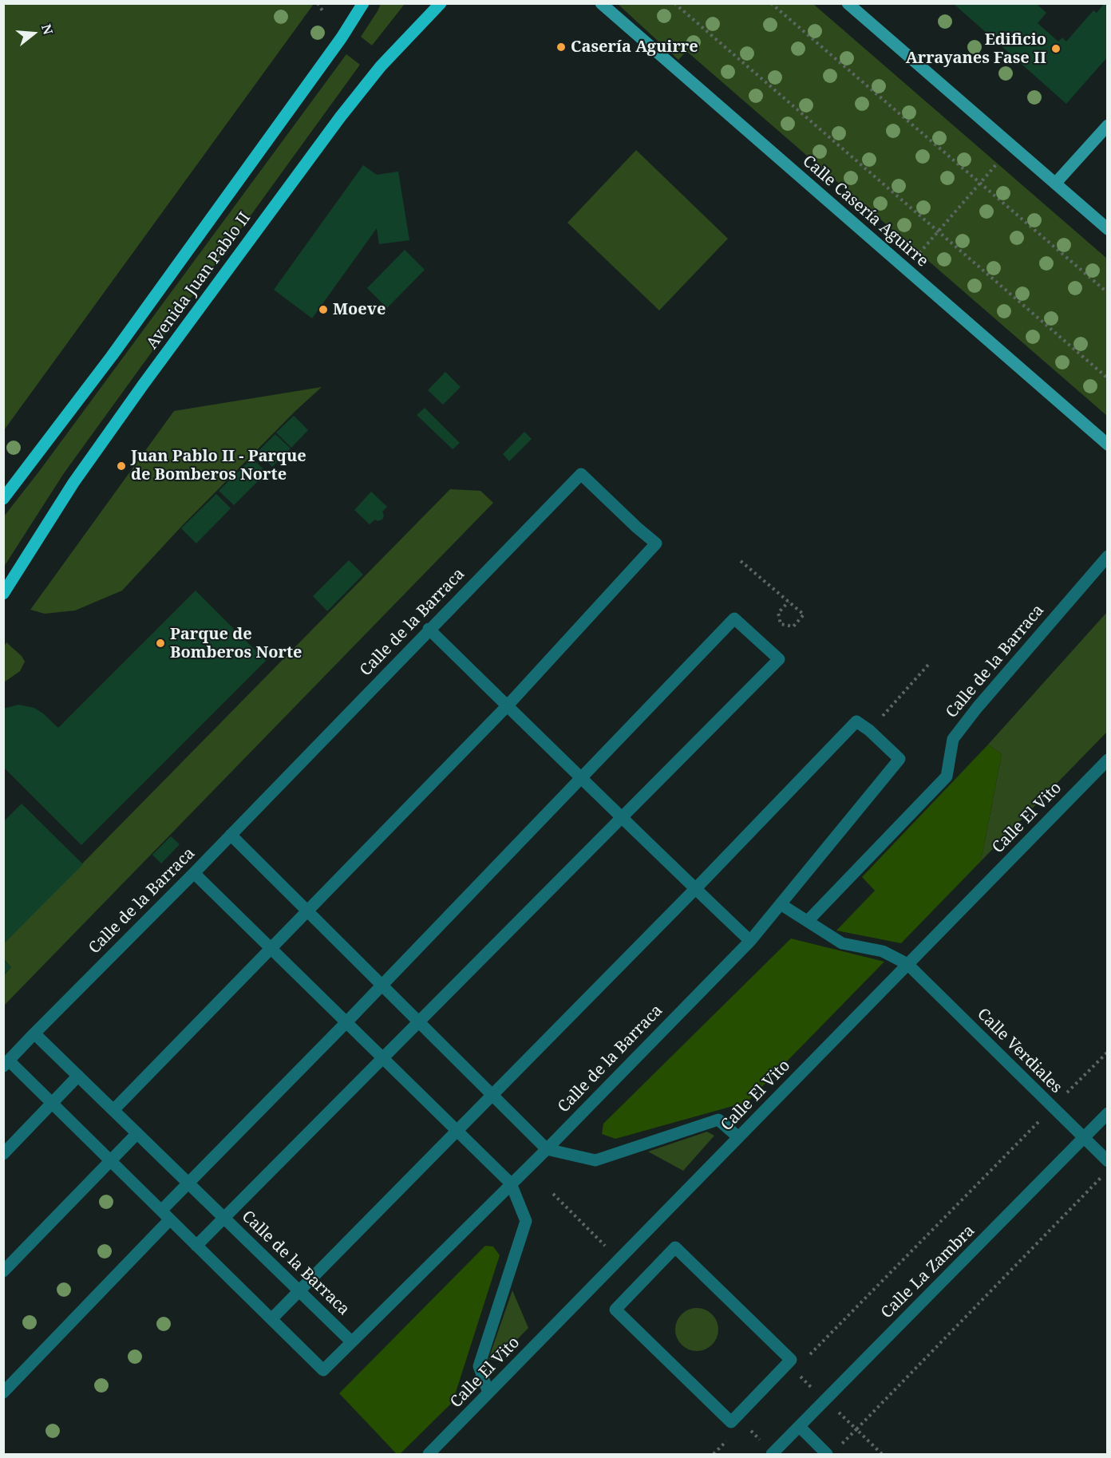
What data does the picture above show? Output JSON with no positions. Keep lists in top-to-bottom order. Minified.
{"streets":{"main road":["Calle Casería Aguirre","Avenida Juan Pablo II"],"street":["Calle de la Barraca","Calle El Vito","Calle Verdiales","Calle La Zambra"]},"crossings":[["Calle de la Barraca","Calle Verdiales"],["Calle El Vito","Calle Verdiales"],["Calle Verdiales","Calle La Zambra"]],"places":["Casería Aguirre","Edificio Arrayanes Fase II","Moeve","Juan Pablo II - Parque de Bomberos Norte","Parque de Bomberos Norte"],"north":"right"}
